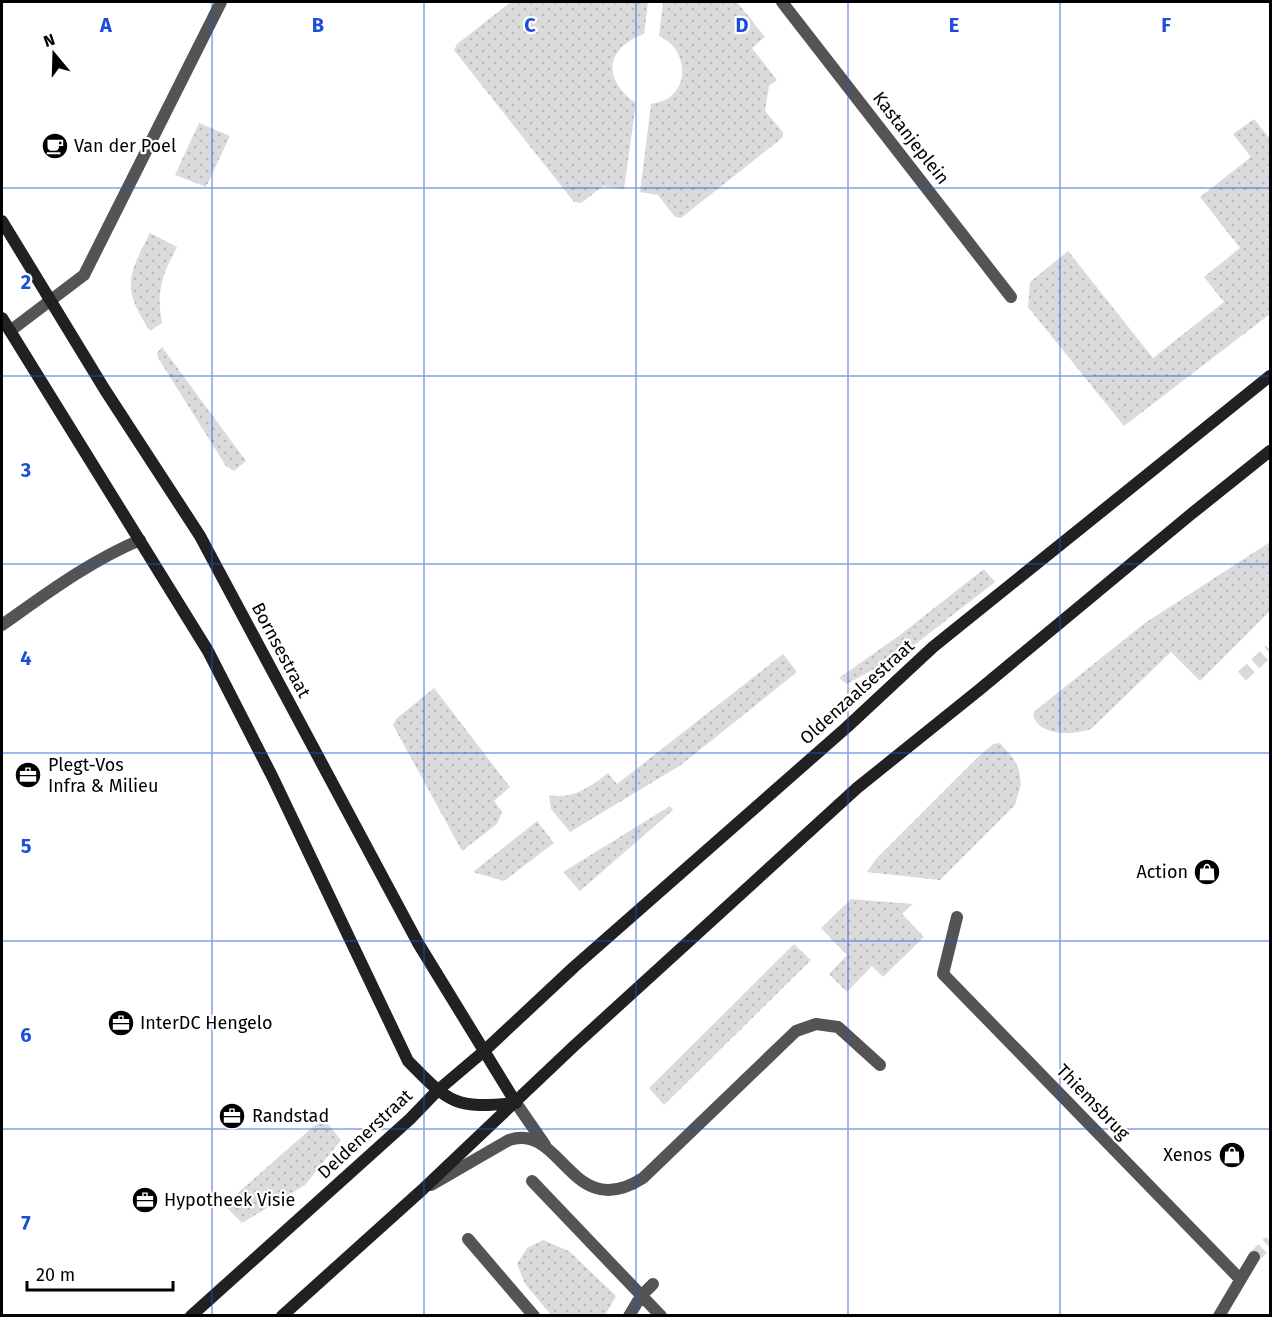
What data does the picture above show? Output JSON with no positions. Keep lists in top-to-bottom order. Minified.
{"streets":{"main road":["Bornsestraat","Oldenzaalsestraat","Deldenerstraat"],"street":["Kastanjeplein","Thiemsbrug"]},"crossings":[["Bornsestraat","Oldenzaalsestraat"],["Bornsestraat","Deldenerstraat"],["Oldenzaalsestraat","Deldenerstraat"]],"places":{"cafe":["Van der Poel"],"office":["Plegt-Vos Infra & Milieu","InterDC Hengelo","Randstad","Hypotheek Visie"],"shop":["Action","Xenos"]},"scale_bar":"20 m","north":"top","grid":{"columns":["A","B","C","D","E","F"],"rows":["2","3","4","5","6","7"]}}
